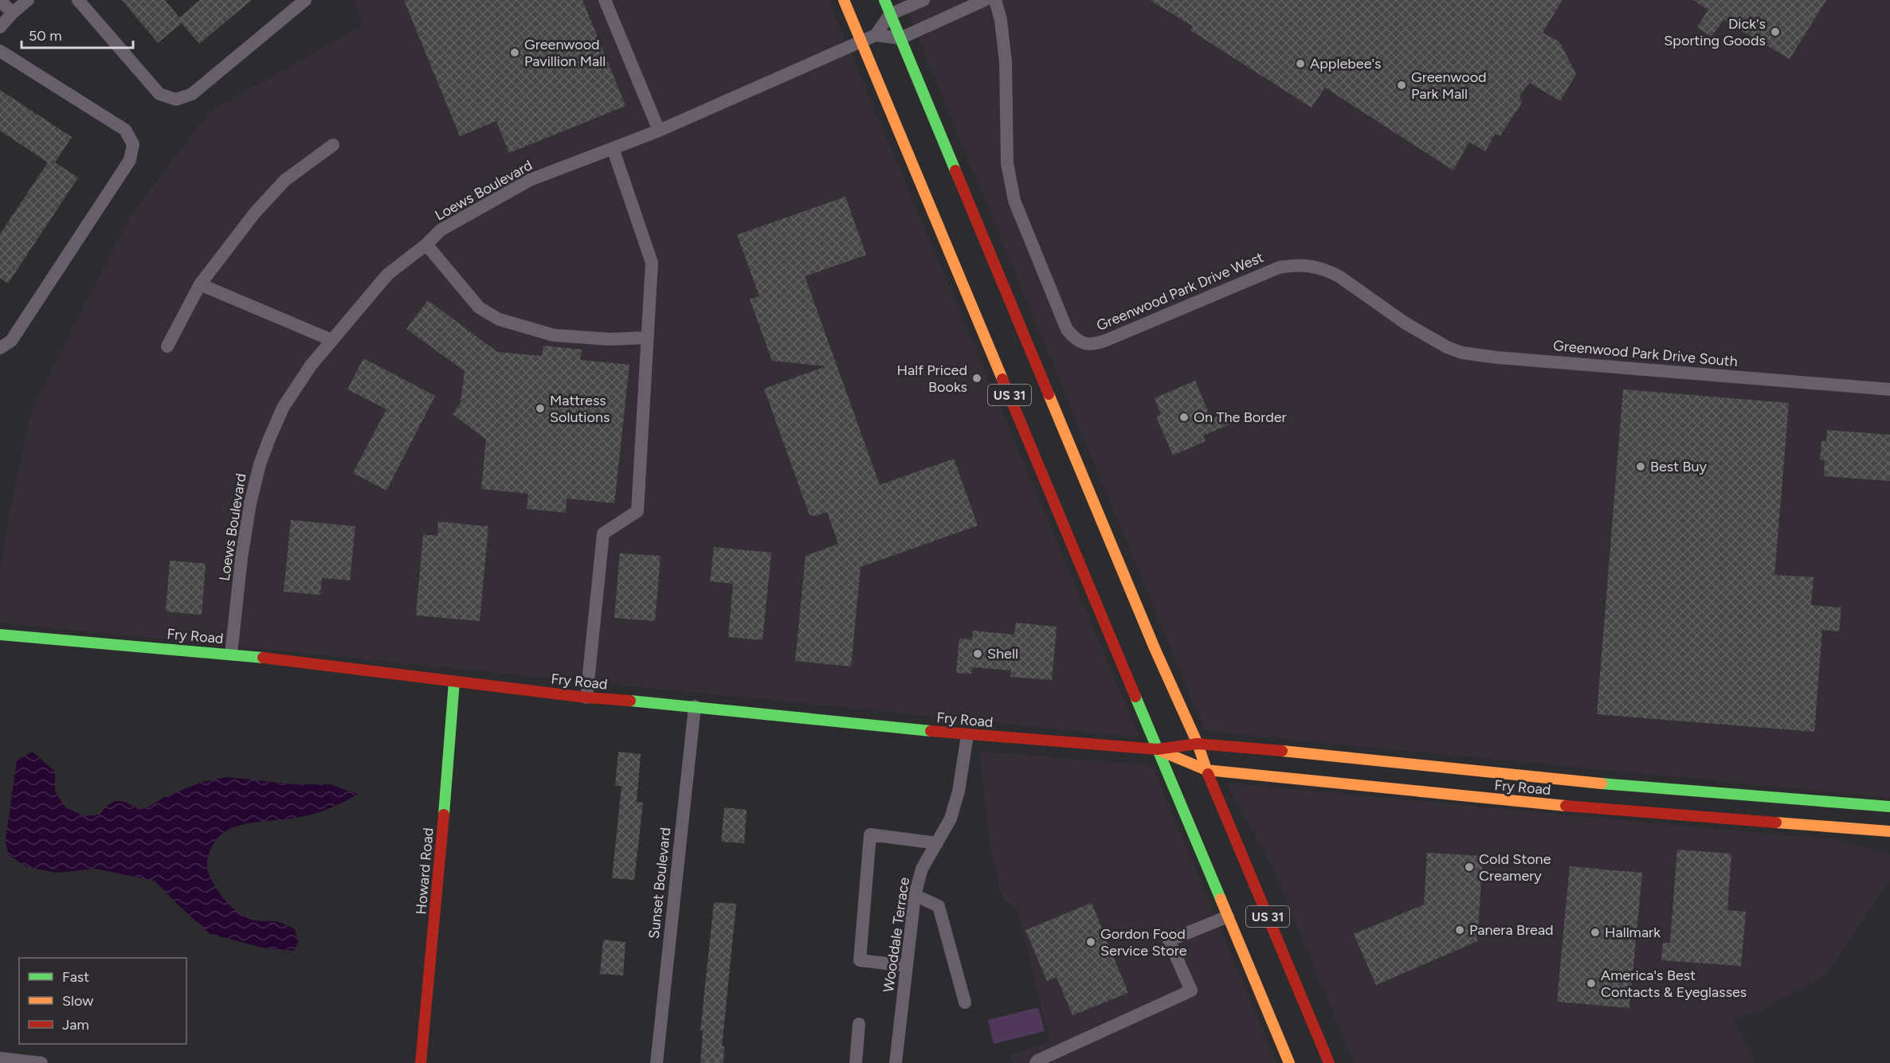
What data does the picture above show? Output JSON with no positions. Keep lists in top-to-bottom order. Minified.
{"streets":{"street":["Loews Boulevard","Greenwood Park Drive West","Greenwood Park Drive South","US 31","Fry Road","Howard Road","Sunset Boulevard","Wooddale Terrace"]},"crossings":[["Loews Boulevard","US 31"],["Loews Boulevard","Fry Road"],["Greenwood Park Drive West","Greenwood Park Drive South"],["US 31","Fry Road"],["Fry Road","Howard Road"],["Fry Road","Sunset Boulevard"],["Fry Road","Wooddale Terrace"]],"places":["Dick's Sporting Goods","Greenwood Pavillion Mall","Applebee's","Greenwood Park Mall","Half Priced Books","Mattress Solutions","On The Border","Best Buy","Shell","Cold Stone Creamery","Panera Bread","Hallmark","Gordon Food Service Store","America's Best Contacts & Eyeglasses"],"legend":["Fast","Slow","Jam"],"scale_bar":"50 m"}
